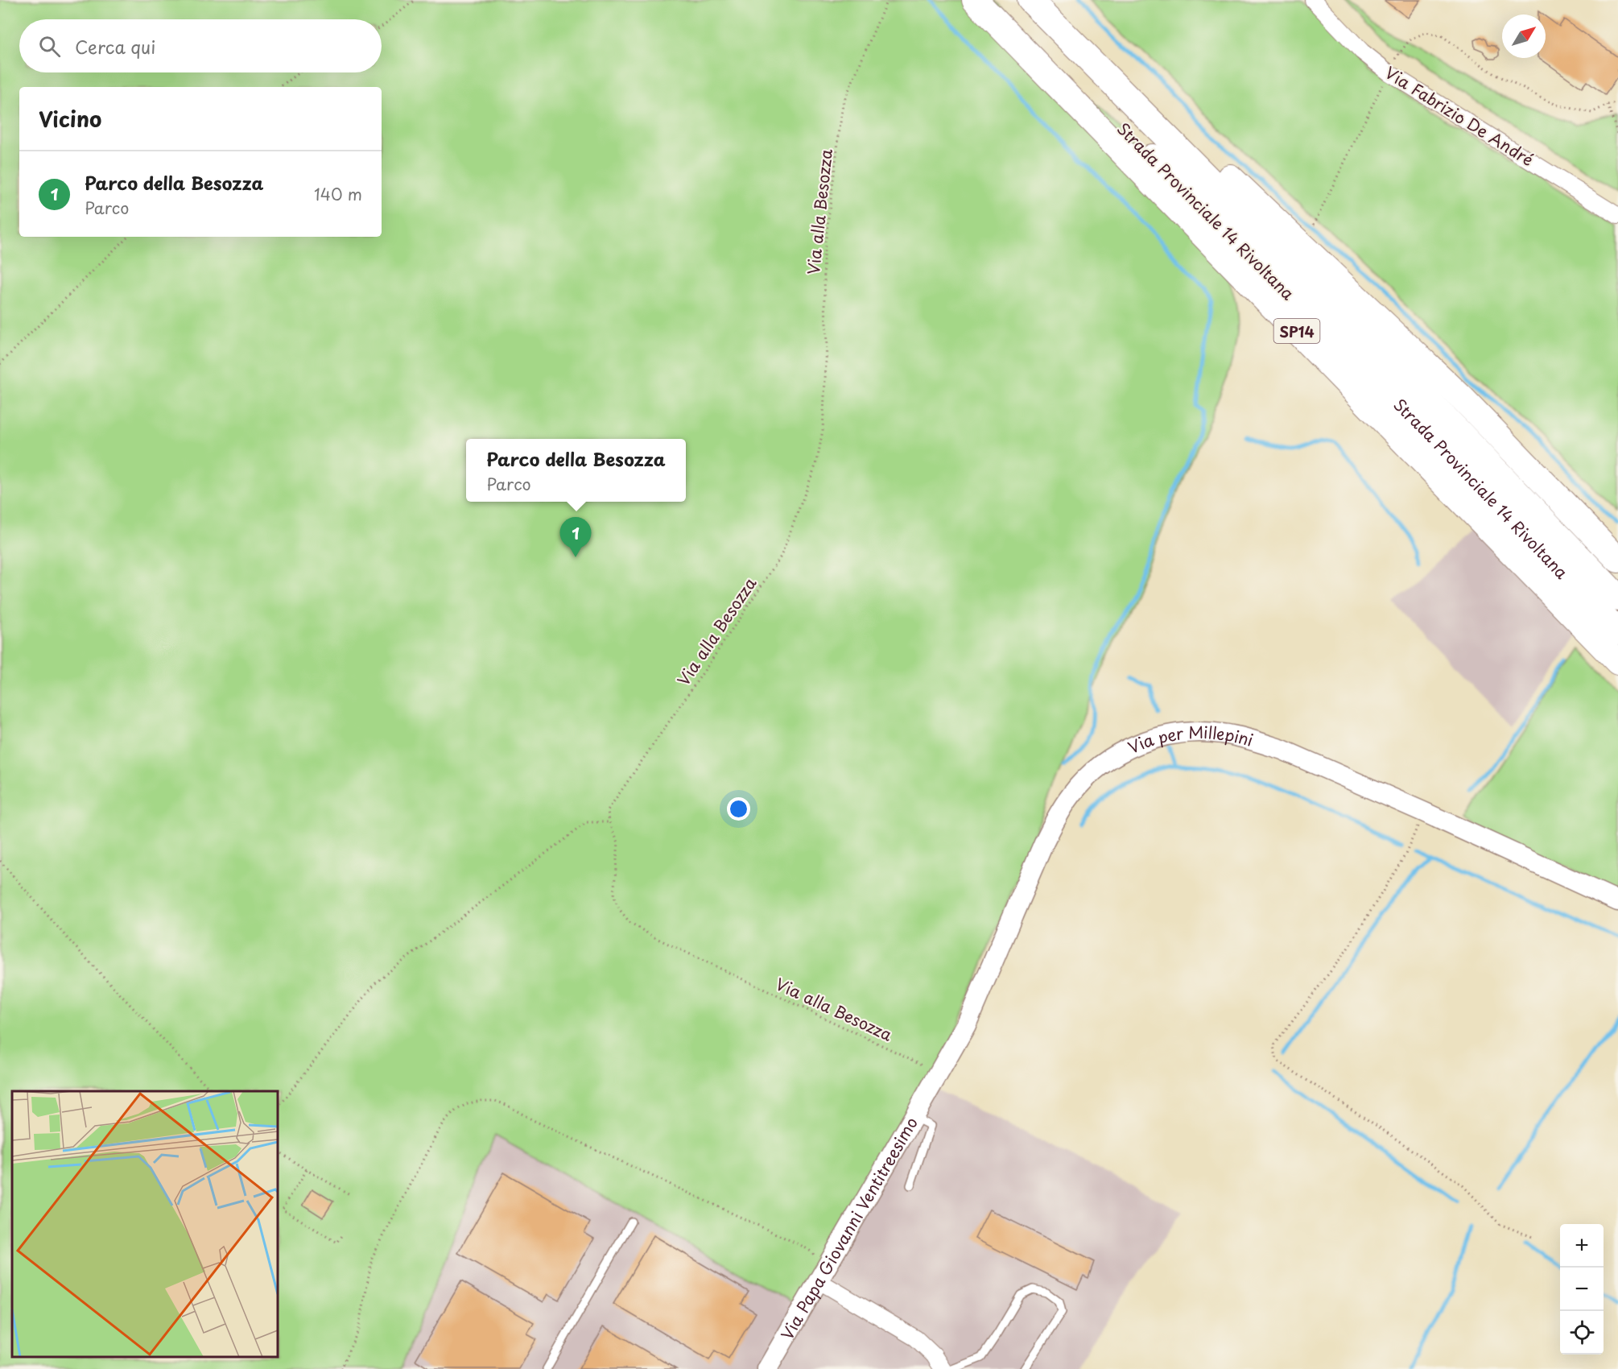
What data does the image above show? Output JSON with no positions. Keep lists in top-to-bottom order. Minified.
{"streets":{"highway":["Strada Provinciale 14 Rivoltana","SP14"],"street":["Via Fabrizio De André","Via per Millepini","Via Papa Giovanni Ventitreesimo"],"path":["Via alla Besozza"]},"crossings":[["Via alla Besozza","Via per Millepini"],["Via alla Besozza","Via Papa Giovanni Ventitreesimo"],["Via per Millepini","Via Papa Giovanni Ventitreesimo"]],"north":"top right","page":{"search":"Cerca qui","heading":"Vicino","list":[{"mark":"1","name":"Parco della Besozza","note":"Parco","value":"140 m"}],"popup":["Parco della Besozza","Parco"],"pins":"1","map_buttons":["+","−"]}}
